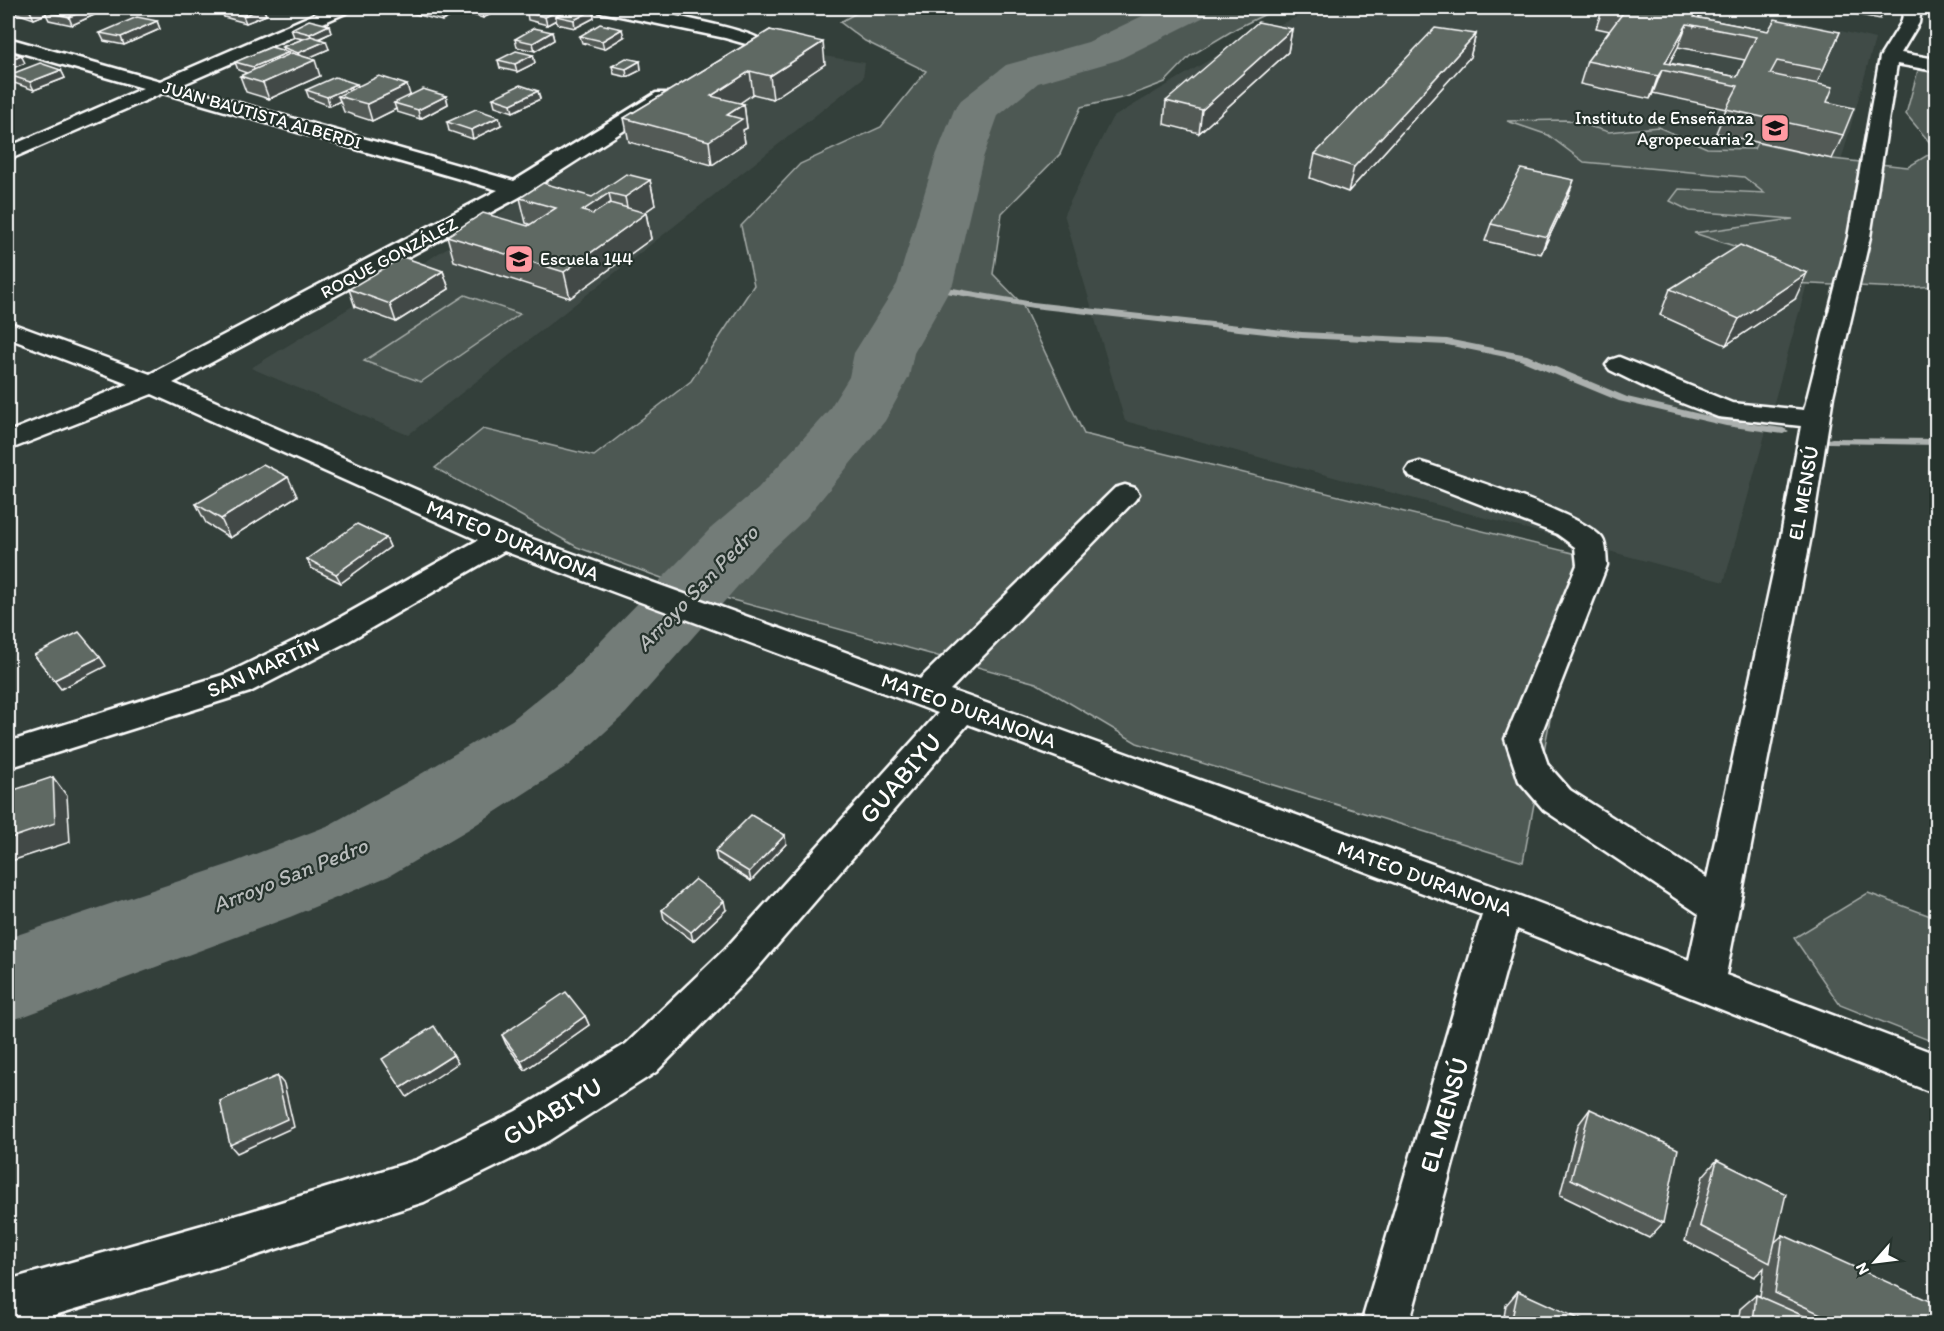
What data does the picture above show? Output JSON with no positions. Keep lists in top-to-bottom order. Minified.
{"streets":{"street":["JUAN BAUTISTA ALBERDI","ROQUE GONZÁLEZ","EL MENSÚ","MATEO DURANONA","SAN MARTÍN","GUABIYU"]},"crossings":[["JUAN BAUTISTA ALBERDI","ROQUE GONZÁLEZ"],["ROQUE GONZÁLEZ","MATEO DURANONA"],["EL MENSÚ","MATEO DURANONA"],["MATEO DURANONA","SAN MARTÍN"],["MATEO DURANONA","GUABIYU"]],"water":["Arroyo San Pedro"],"places":{"school or university":["Instituto de Enseñanza Agropecuaria 2","Escuela 144"]},"north":"bottom left"}
